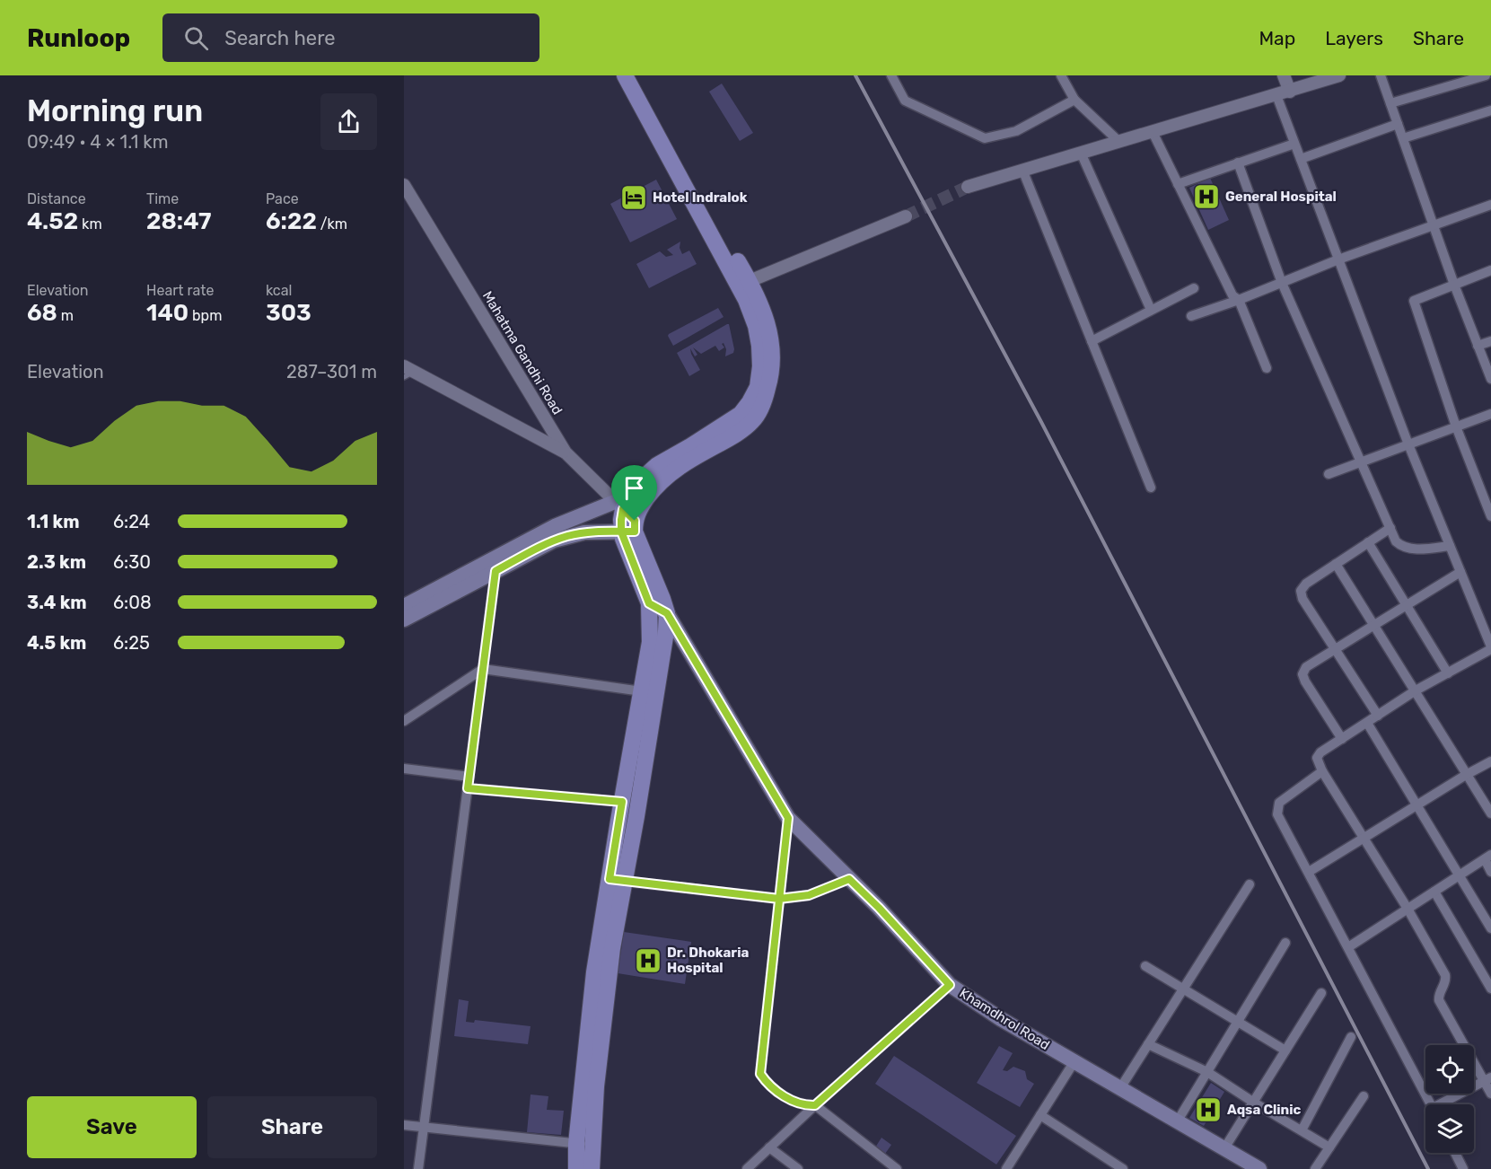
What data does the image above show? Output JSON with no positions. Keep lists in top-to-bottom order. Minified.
{"streets":{"main road":["Khamdhrol Road"],"street":["Mahatma Gandhi Road"]},"places":{"hospital":["General Hospital","Dr. Dhokaria Hospital","Aqsa Clinic"],"hotel":["Hotel Indralok"]},"page":{"header":"Runloop","search":"Search here","nav":["Map","Layers","Share"],"heading":["Morning run","09:49 · 4 × 1.1 km"],"stats":[["Distance","4.52 km"],["Time","28:47"],["Pace","6:22 /km"],["Elevation","68 m"],["Heart rate","140 bpm"],["kcal","303"]],"chart":["Elevation","287–301 m"],"list":[{"name":"1.1 km","note":"6:24"},{"name":"2.3 km","note":"6:30"},{"name":"3.4 km","note":"6:08"},{"name":"4.5 km","note":"6:25"}],"buttons":["Save","Share"]}}
